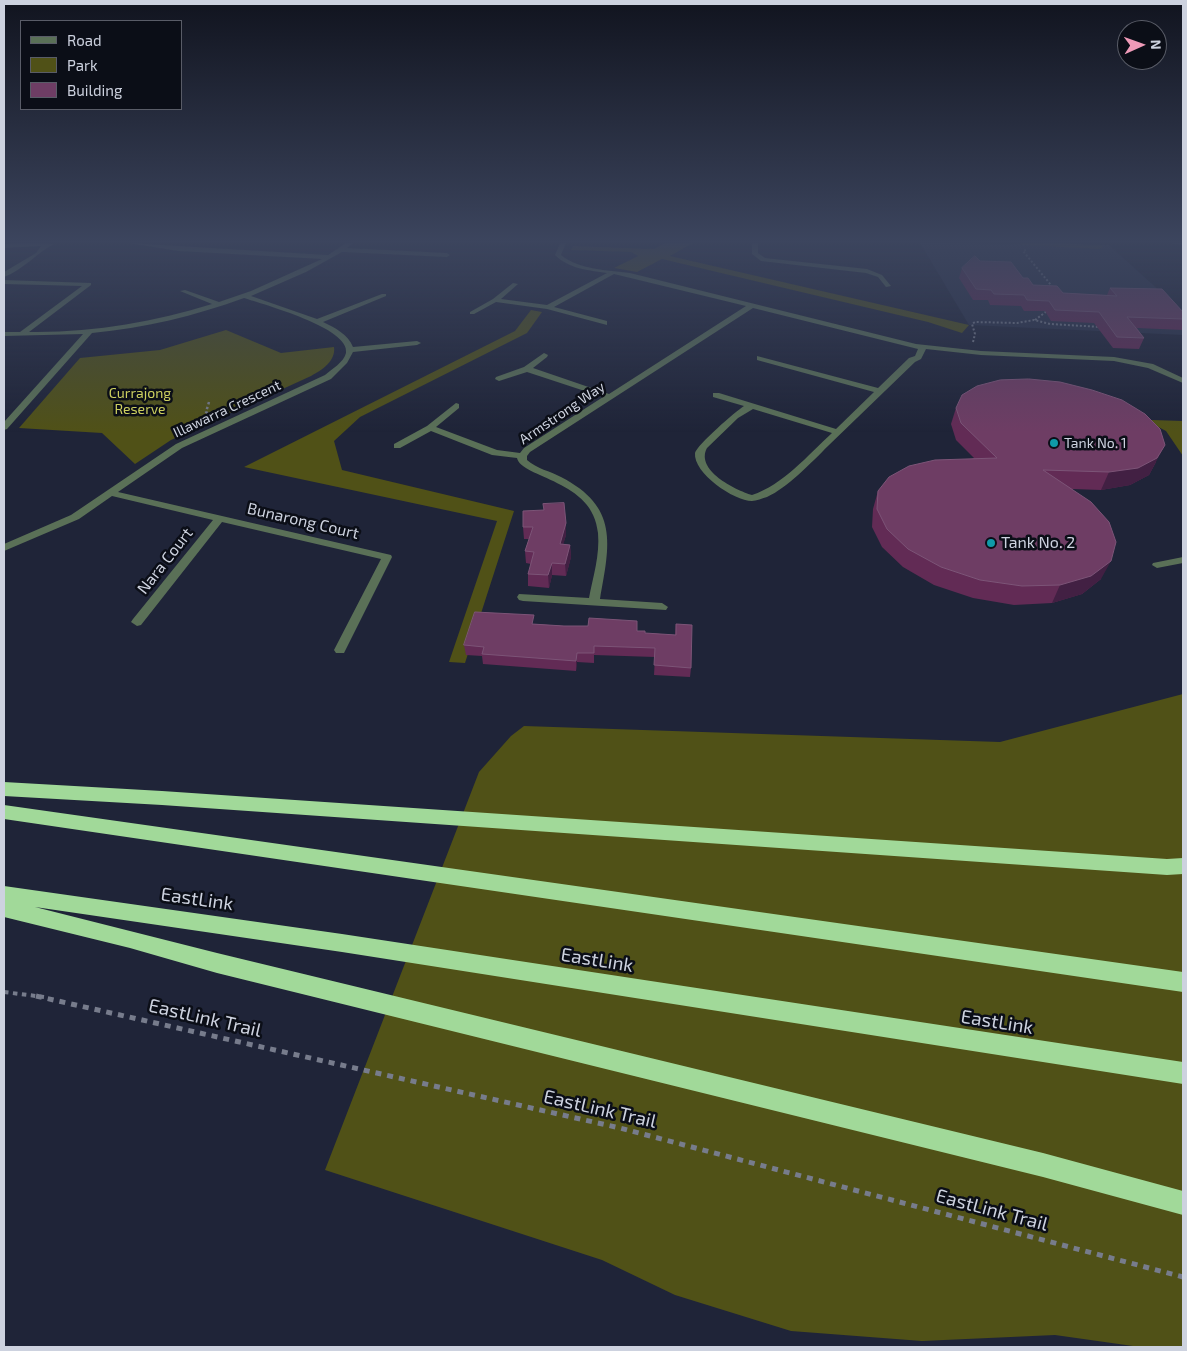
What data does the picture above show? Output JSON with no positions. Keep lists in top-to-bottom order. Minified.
{"streets":{"highway":["EastLink"],"street":["Illawarra Crescent","Armstrong Way","Bunarong Court","Nara Court"],"path":["EastLink Trail"]},"crossings":[["Illawarra Crescent","Bunarong Court"],["Bunarong Court","Nara Court"]],"parks":["Currajong Reserve"],"places":["Tank No. 1","Tank No. 2"],"legend":["Road","Park","Building"],"north":"right"}
